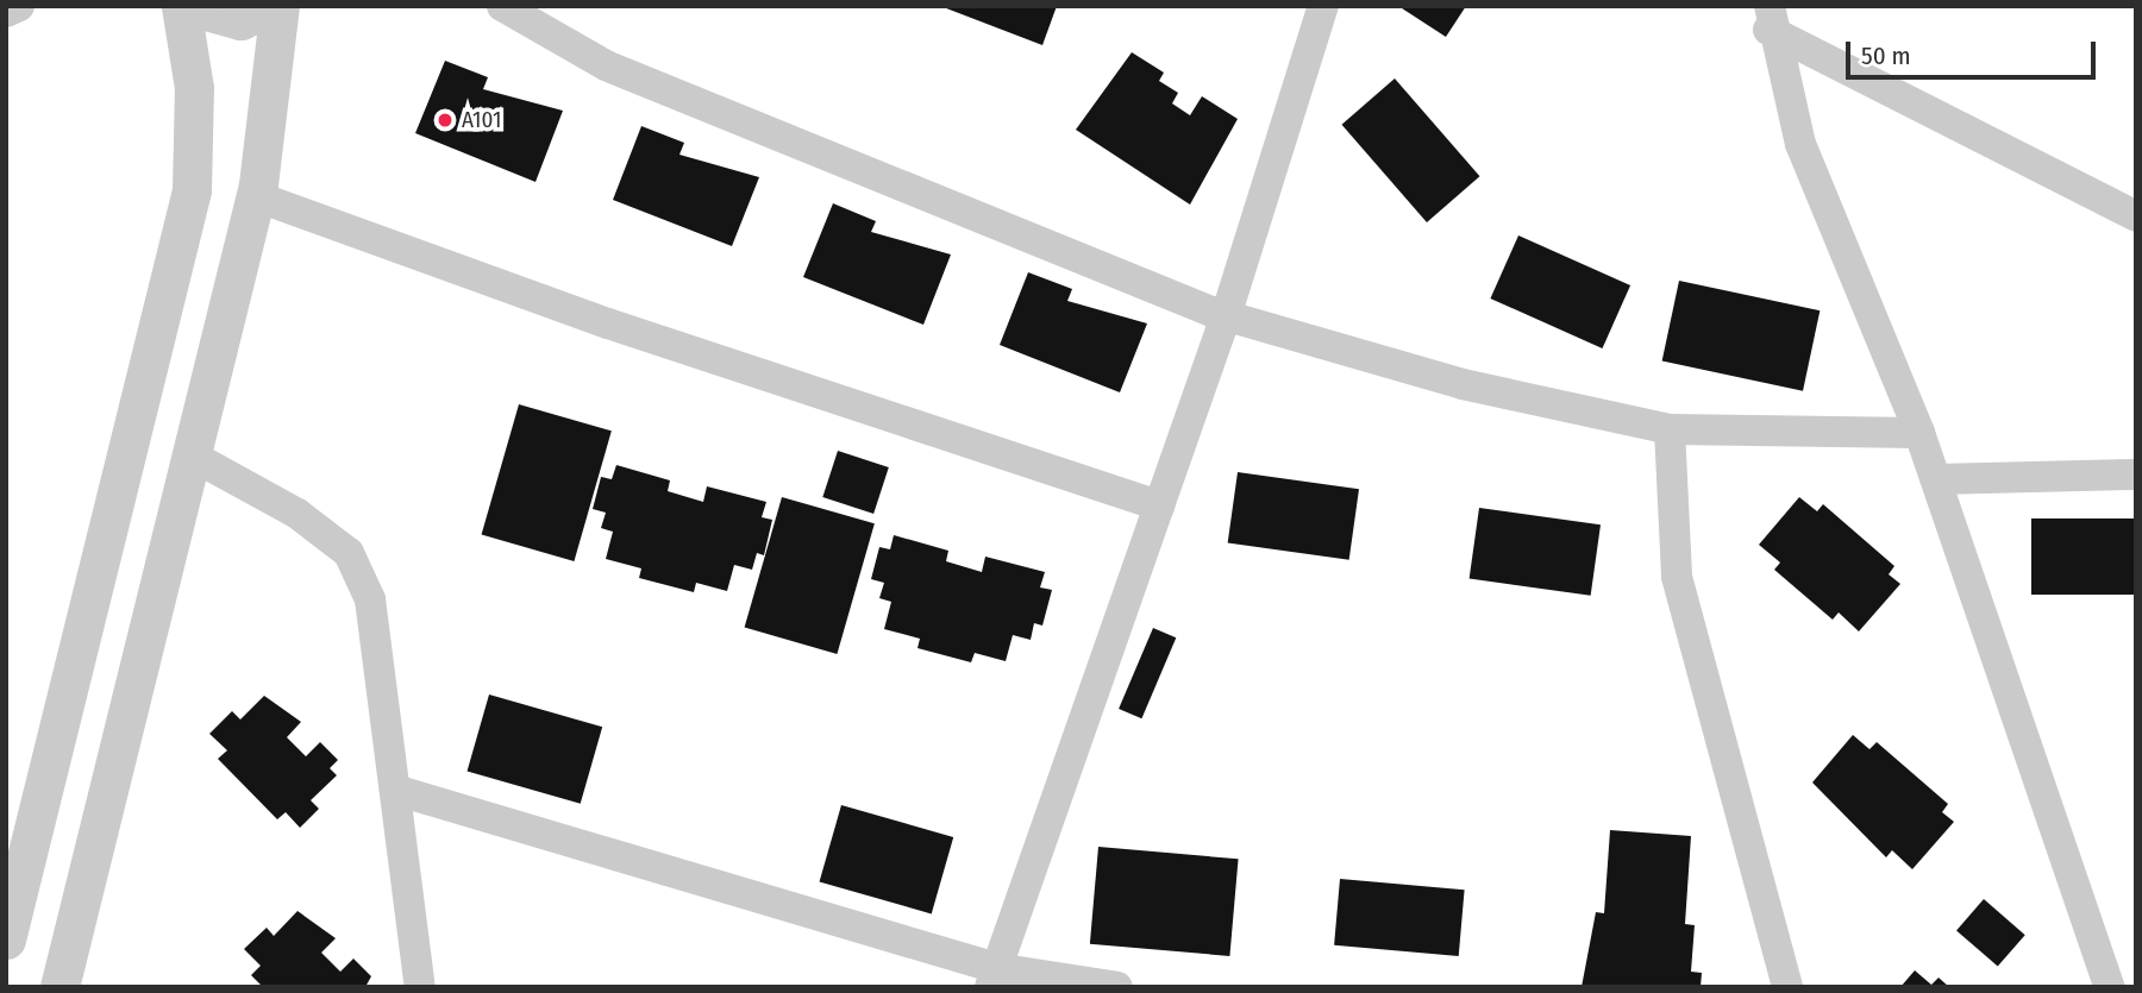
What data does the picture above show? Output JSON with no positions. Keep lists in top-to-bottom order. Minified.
{"places":["A101"],"scale_bar":"50 m"}
